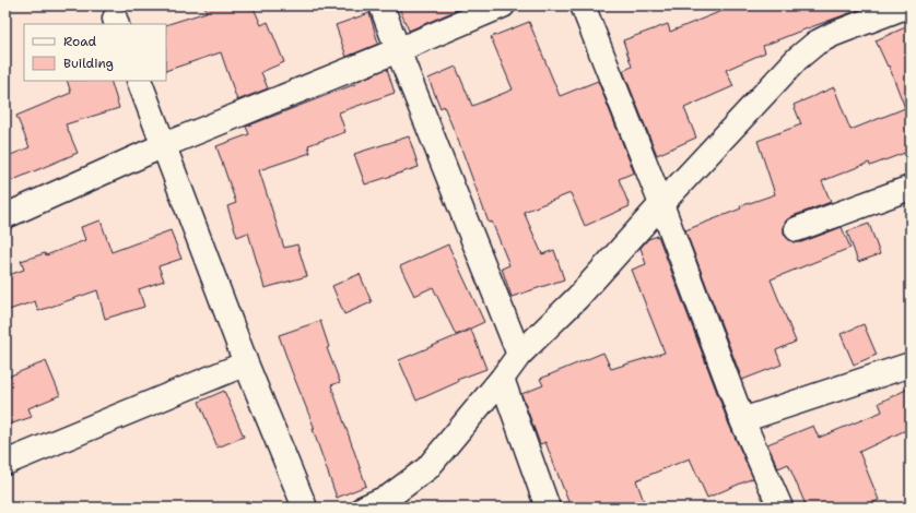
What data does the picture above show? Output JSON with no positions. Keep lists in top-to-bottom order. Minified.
{"legend":["Road","Building"]}
